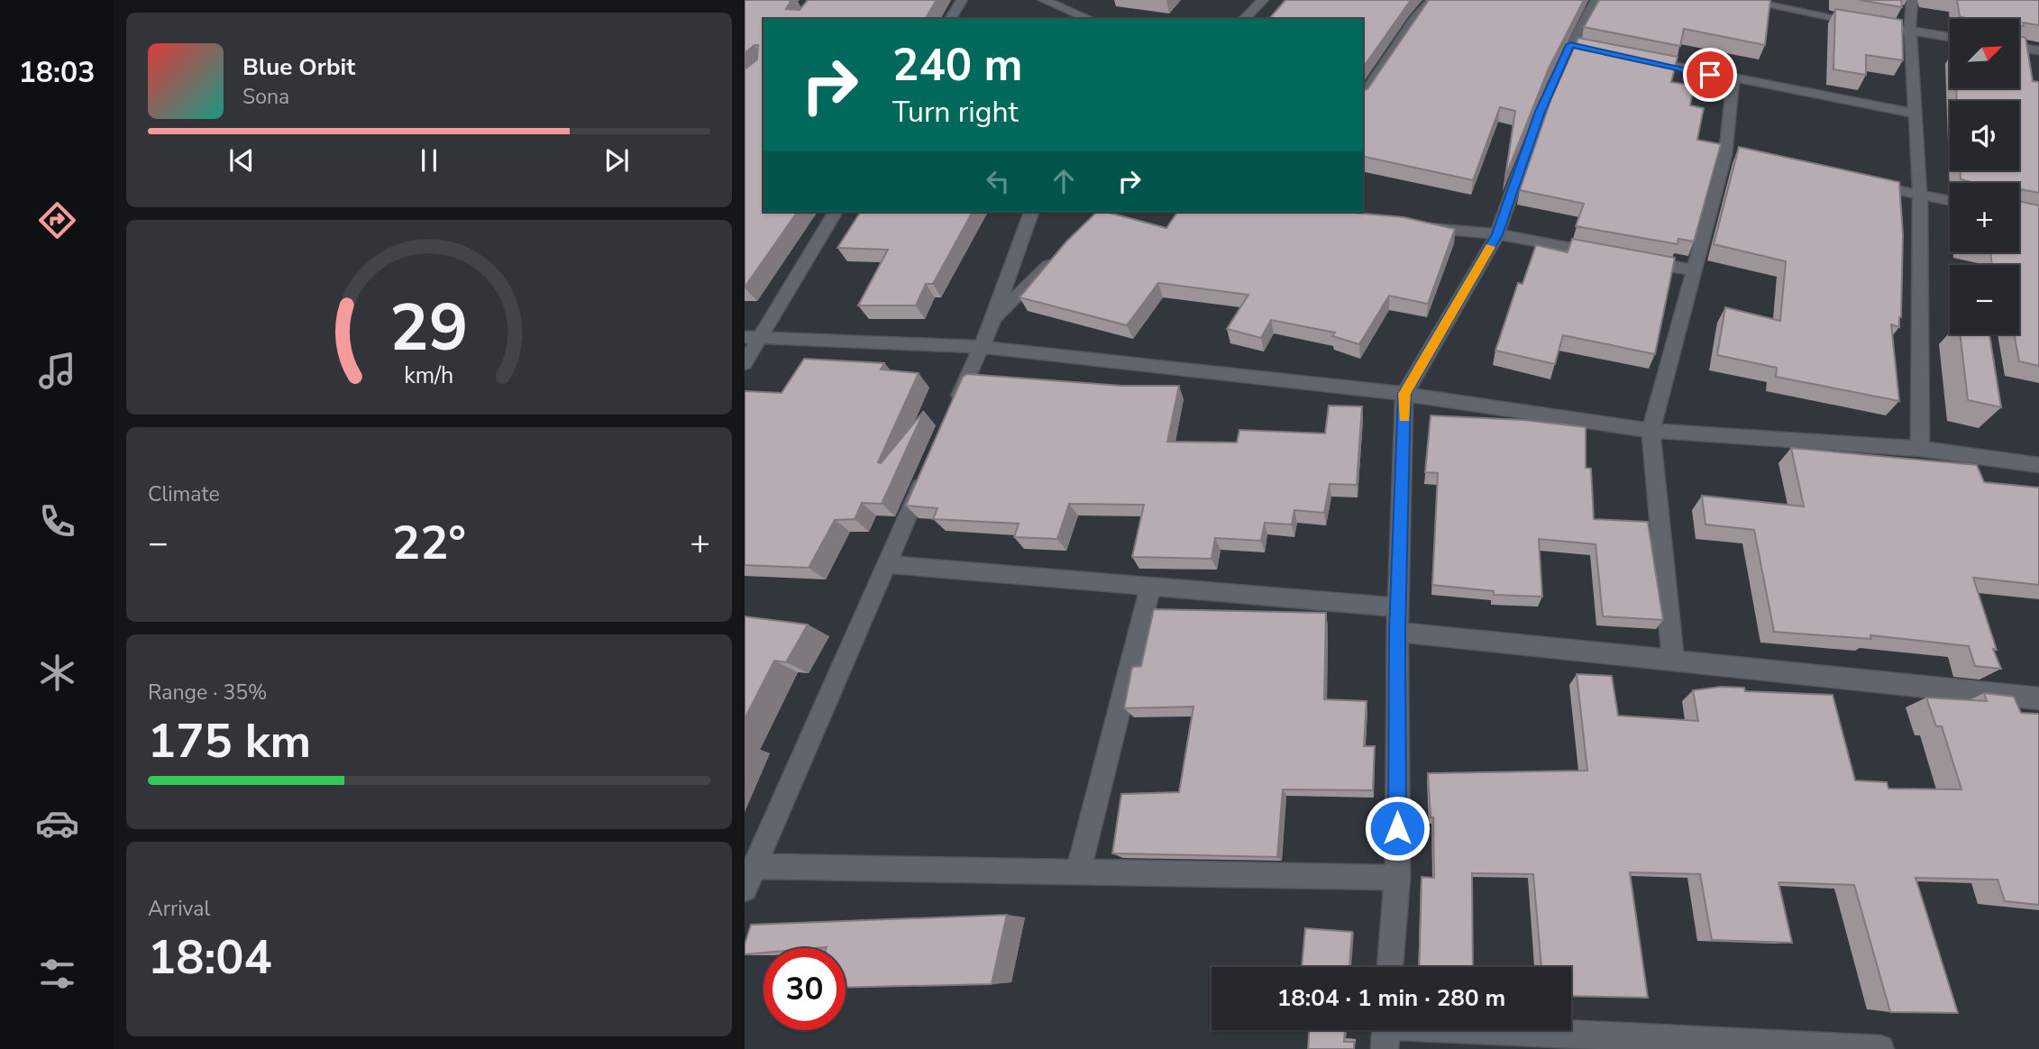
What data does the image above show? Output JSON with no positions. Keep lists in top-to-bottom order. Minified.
{"north":"top right","page":{"tabs":"18:03","map_buttons":["+","−"],"turn":["240 m","Turn right"],"song":["Blue Orbit","Sona"],"tile":["Climate",["Range · 35%","175 km"],["Arrival","18:04"]],"heat":["−","22°","+"],"limit":"30","trip":"18:04 · 1 min · 280 m","gauge":["29","km/h"]}}
